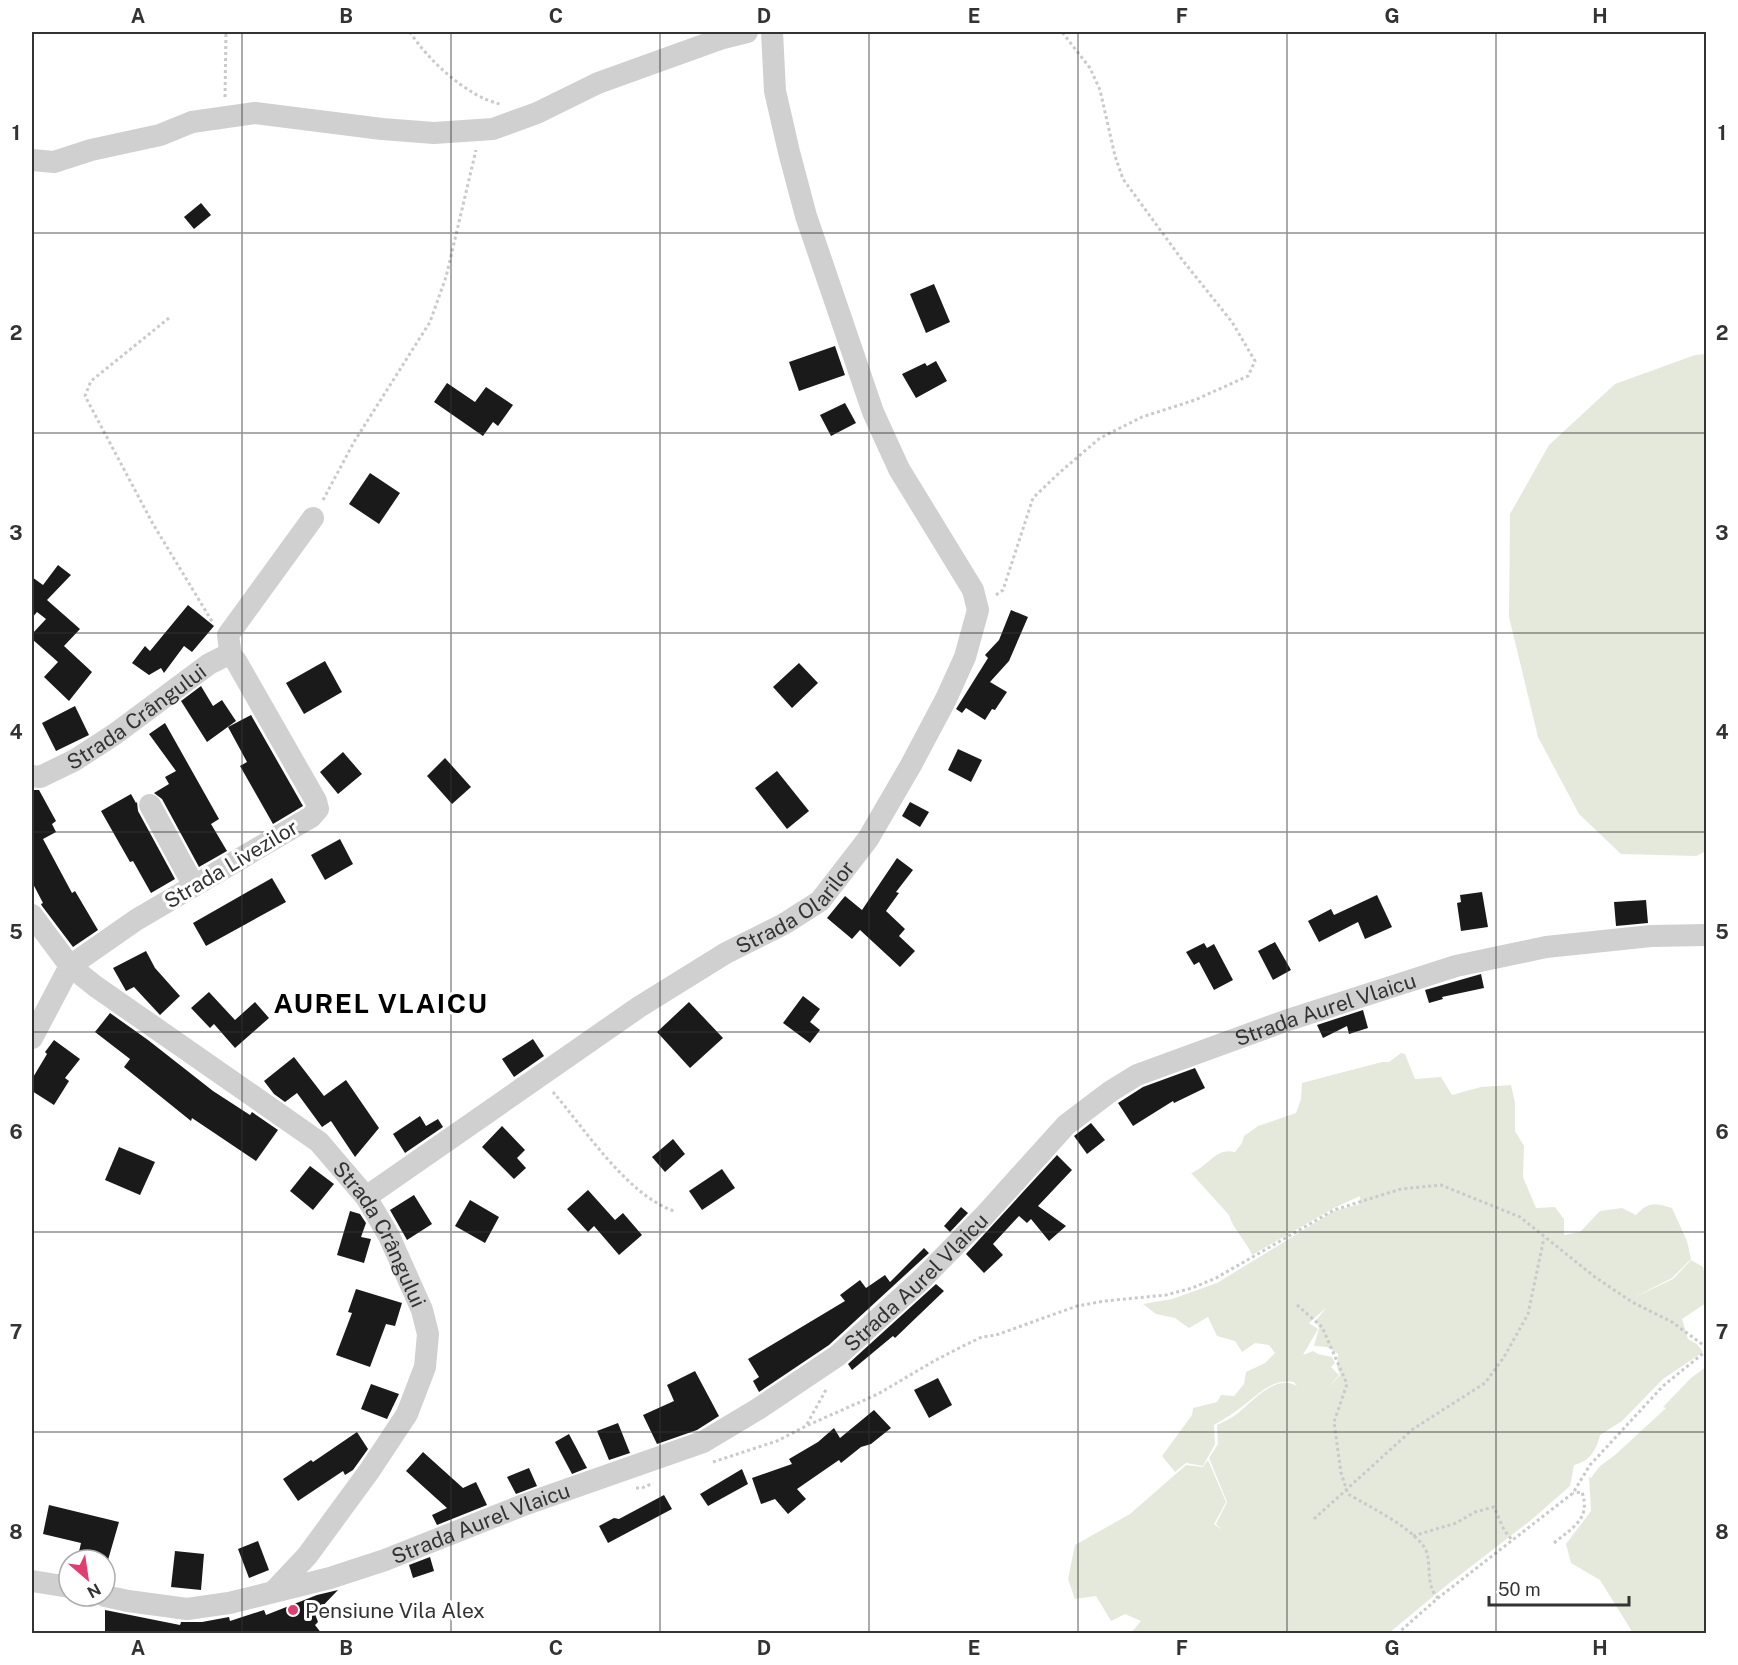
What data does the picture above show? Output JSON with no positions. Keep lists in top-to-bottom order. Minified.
{"streets":{"street":["Strada Crângului","Strada Livezilor","Strada Olarilor","Strada Aurel Vlaicu"]},"crossings":[["Strada Crângului","Strada Livezilor"],["Strada Crângului","Strada Olarilor"],["Strada Crângului","Strada Aurel Vlaicu"]],"districts":["AUREL VLAICU"],"places":["Pensiune Vila Alex"],"scale_bar":"50 m","north":"bottom right","grid":{"columns":["A","B","C","D","E","F","G","H"],"rows":["1","2","3","4","5","6","7","8"]}}
